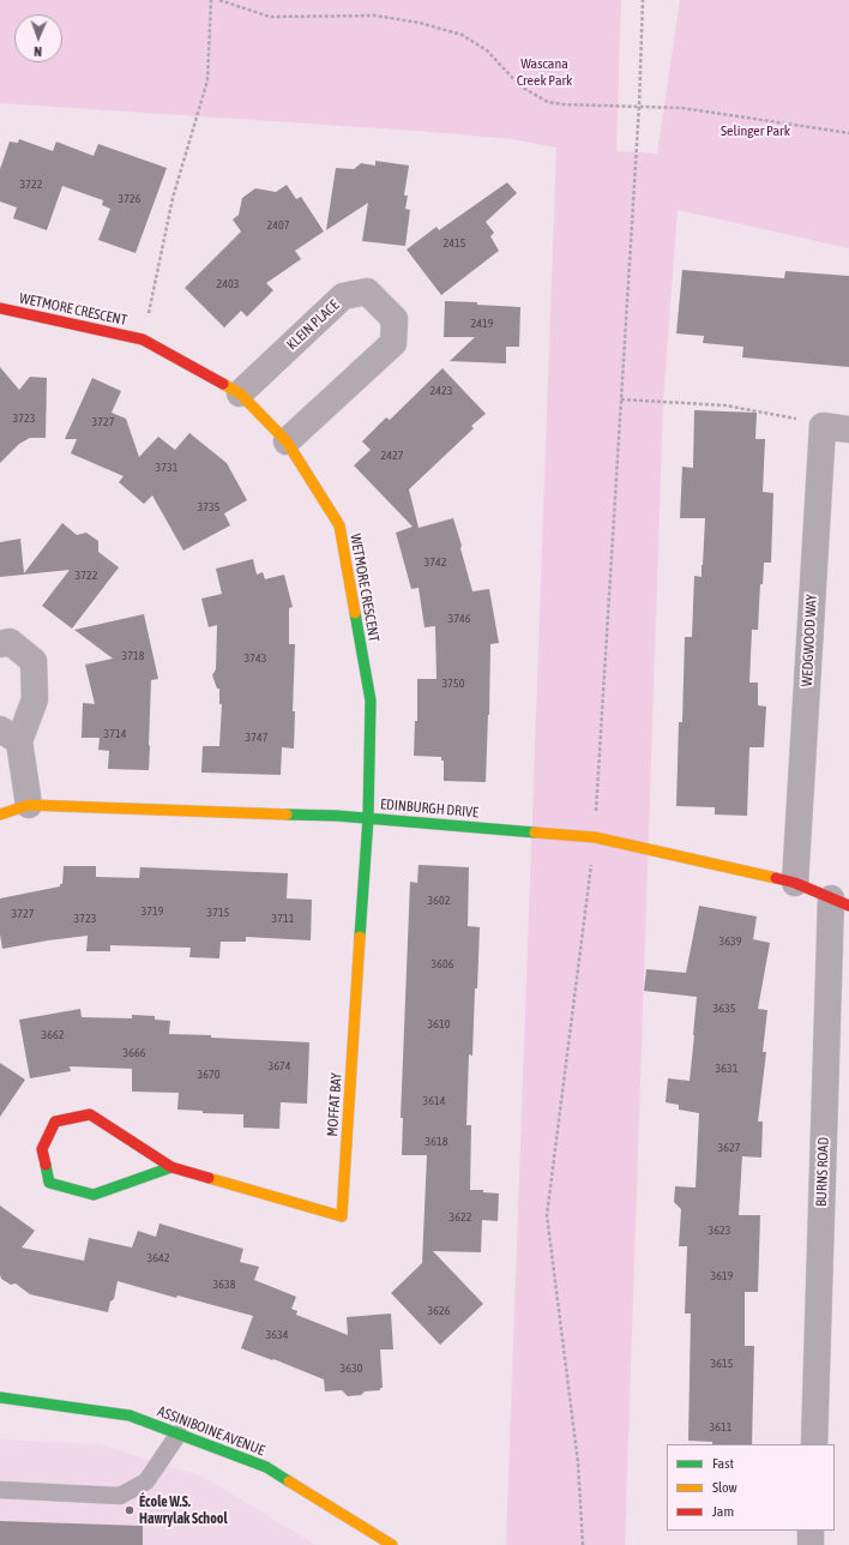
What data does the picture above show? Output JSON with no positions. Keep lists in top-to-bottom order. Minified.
{"streets":{"street":["WETMORE CRESCENT","KLEIN PLACE","WEDGWOOD WAY","EDINBURGH DRIVE","MOFFAT BAY","BURNS ROAD","ASSINIBOINE AVENUE"]},"crossings":[["WETMORE CRESCENT","KLEIN PLACE"],["WETMORE CRESCENT","EDINBURGH DRIVE"],["WETMORE CRESCENT","MOFFAT BAY"],["WEDGWOOD WAY","EDINBURGH DRIVE"],["EDINBURGH DRIVE","MOFFAT BAY"],["EDINBURGH DRIVE","BURNS ROAD"]],"parks":["Wascana Creek Park","Selinger Park"],"places":["École W.S. Hawrylak School"],"house_numbers":["3722","3726","2407","2415","2403","2419","2423","3723","3727","2427","3731","3735","3742","3722","3746","3718","3743","3750","3714","3747","3602","3719","3715","3727","3723","3711","3639","3606","3635","3610","3662","3666","3674","3631","3670","3614","3618","3627","3622","3623","3642","3619","3638","3626","3634","3615","3630","3611"],"legend":["Fast","Slow","Jam"],"north":"bottom"}
